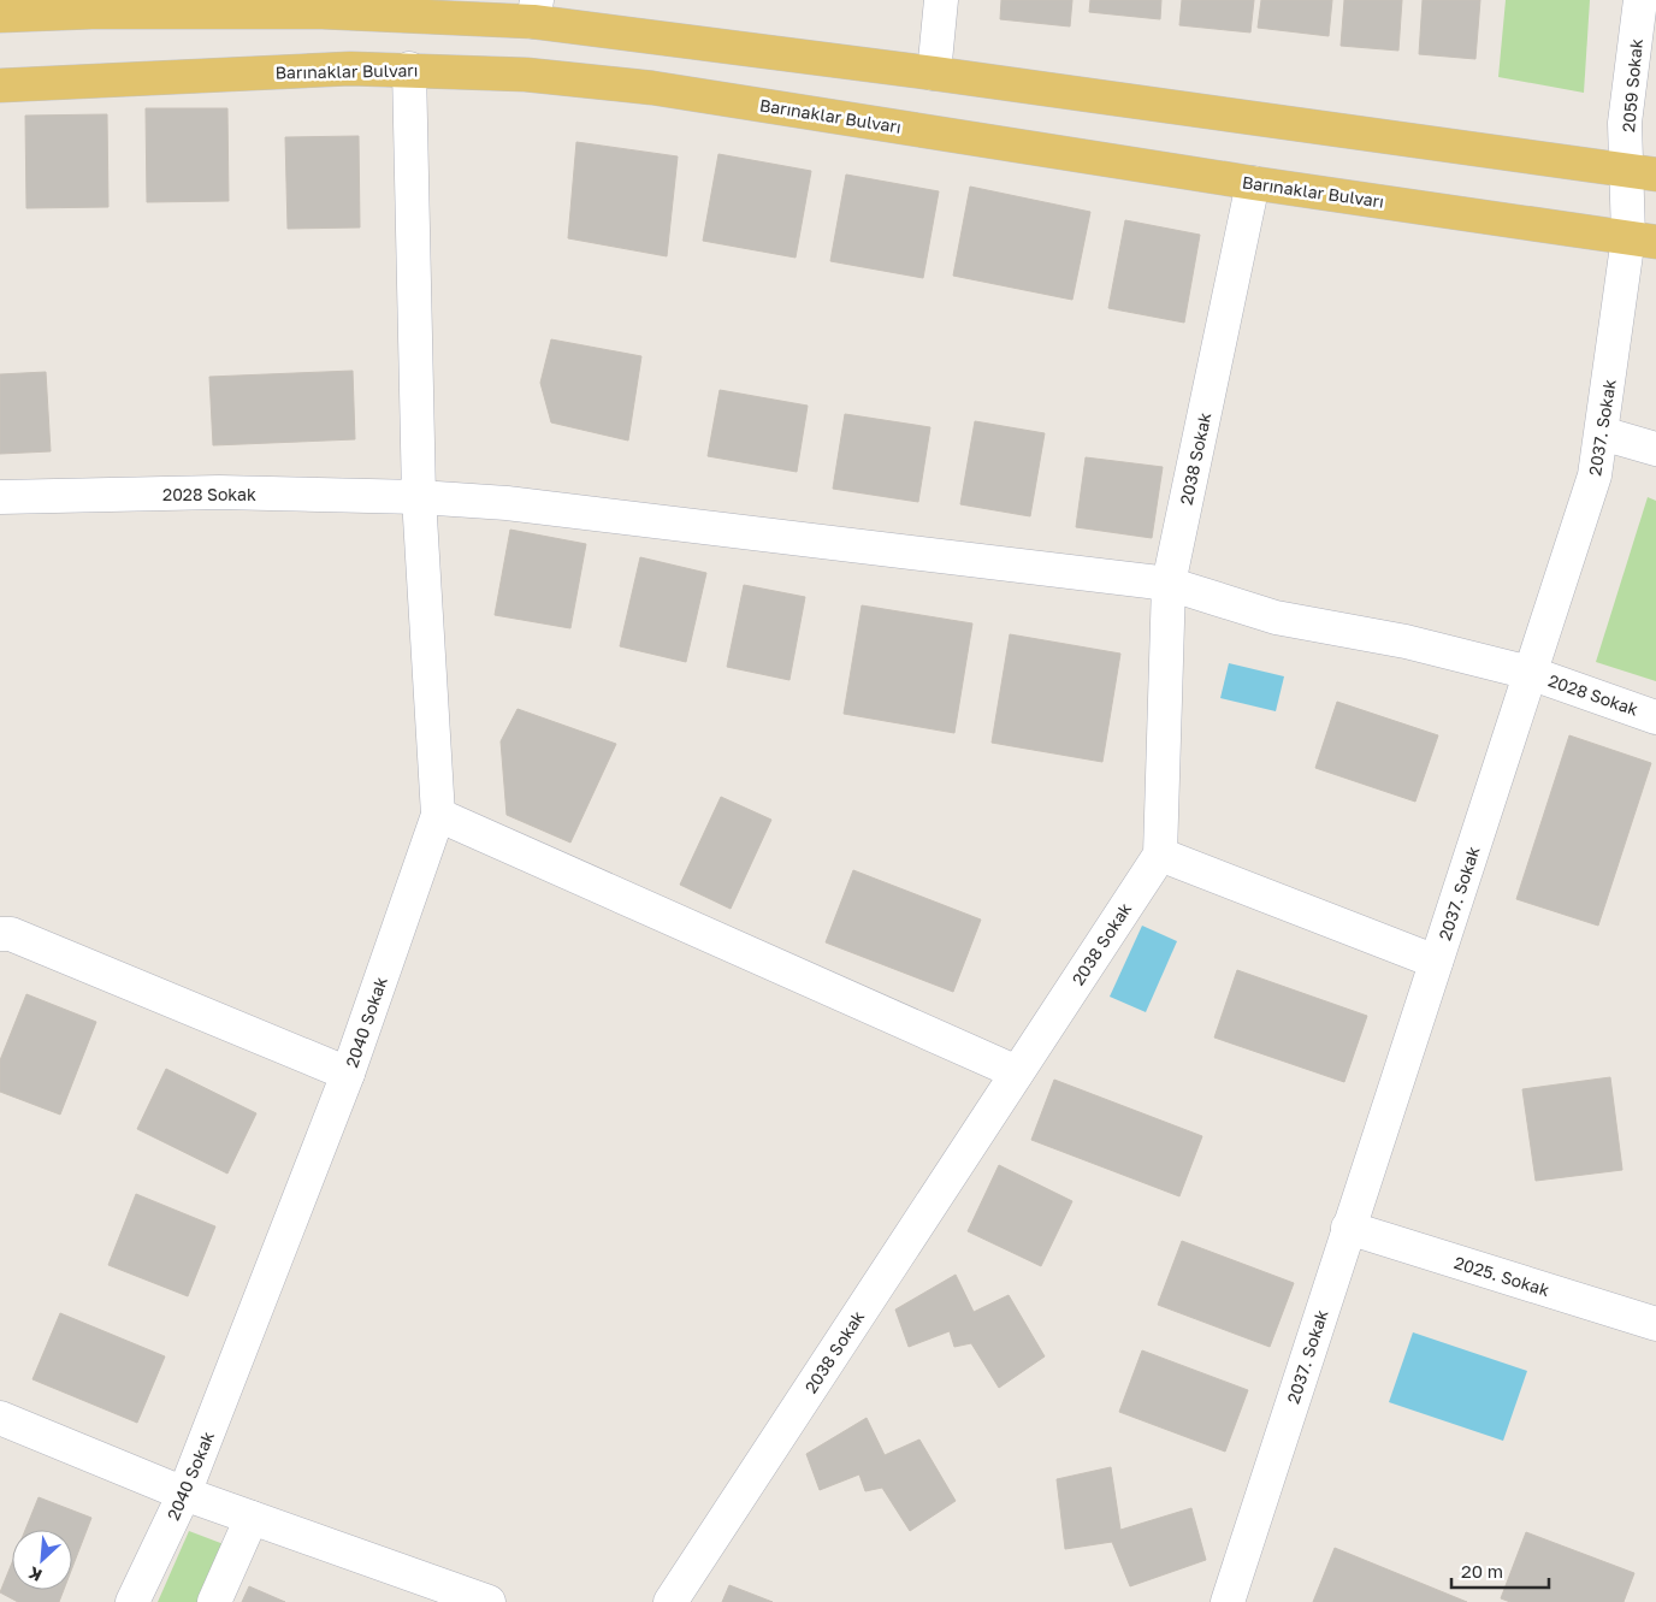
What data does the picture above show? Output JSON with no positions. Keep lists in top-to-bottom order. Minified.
{"streets":{"main road":["Barınaklar Bulvarı"],"street":["2059 Sokak","2037. Sokak","2038 Sokak","2028 Sokak","2040 Sokak","2025. Sokak"]},"crossings":[["Barınaklar Bulvarı","2037. Sokak"],["Barınaklar Bulvarı","2038 Sokak"],["Barınaklar Bulvarı","2040 Sokak"],["2059 Sokak","2037. Sokak"],["2037. Sokak","2028 Sokak"],["2037. Sokak","2025. Sokak"],["2038 Sokak","2028 Sokak"],["2028 Sokak","2040 Sokak"]],"scale_bar":"20 m","north":"bottom left"}
